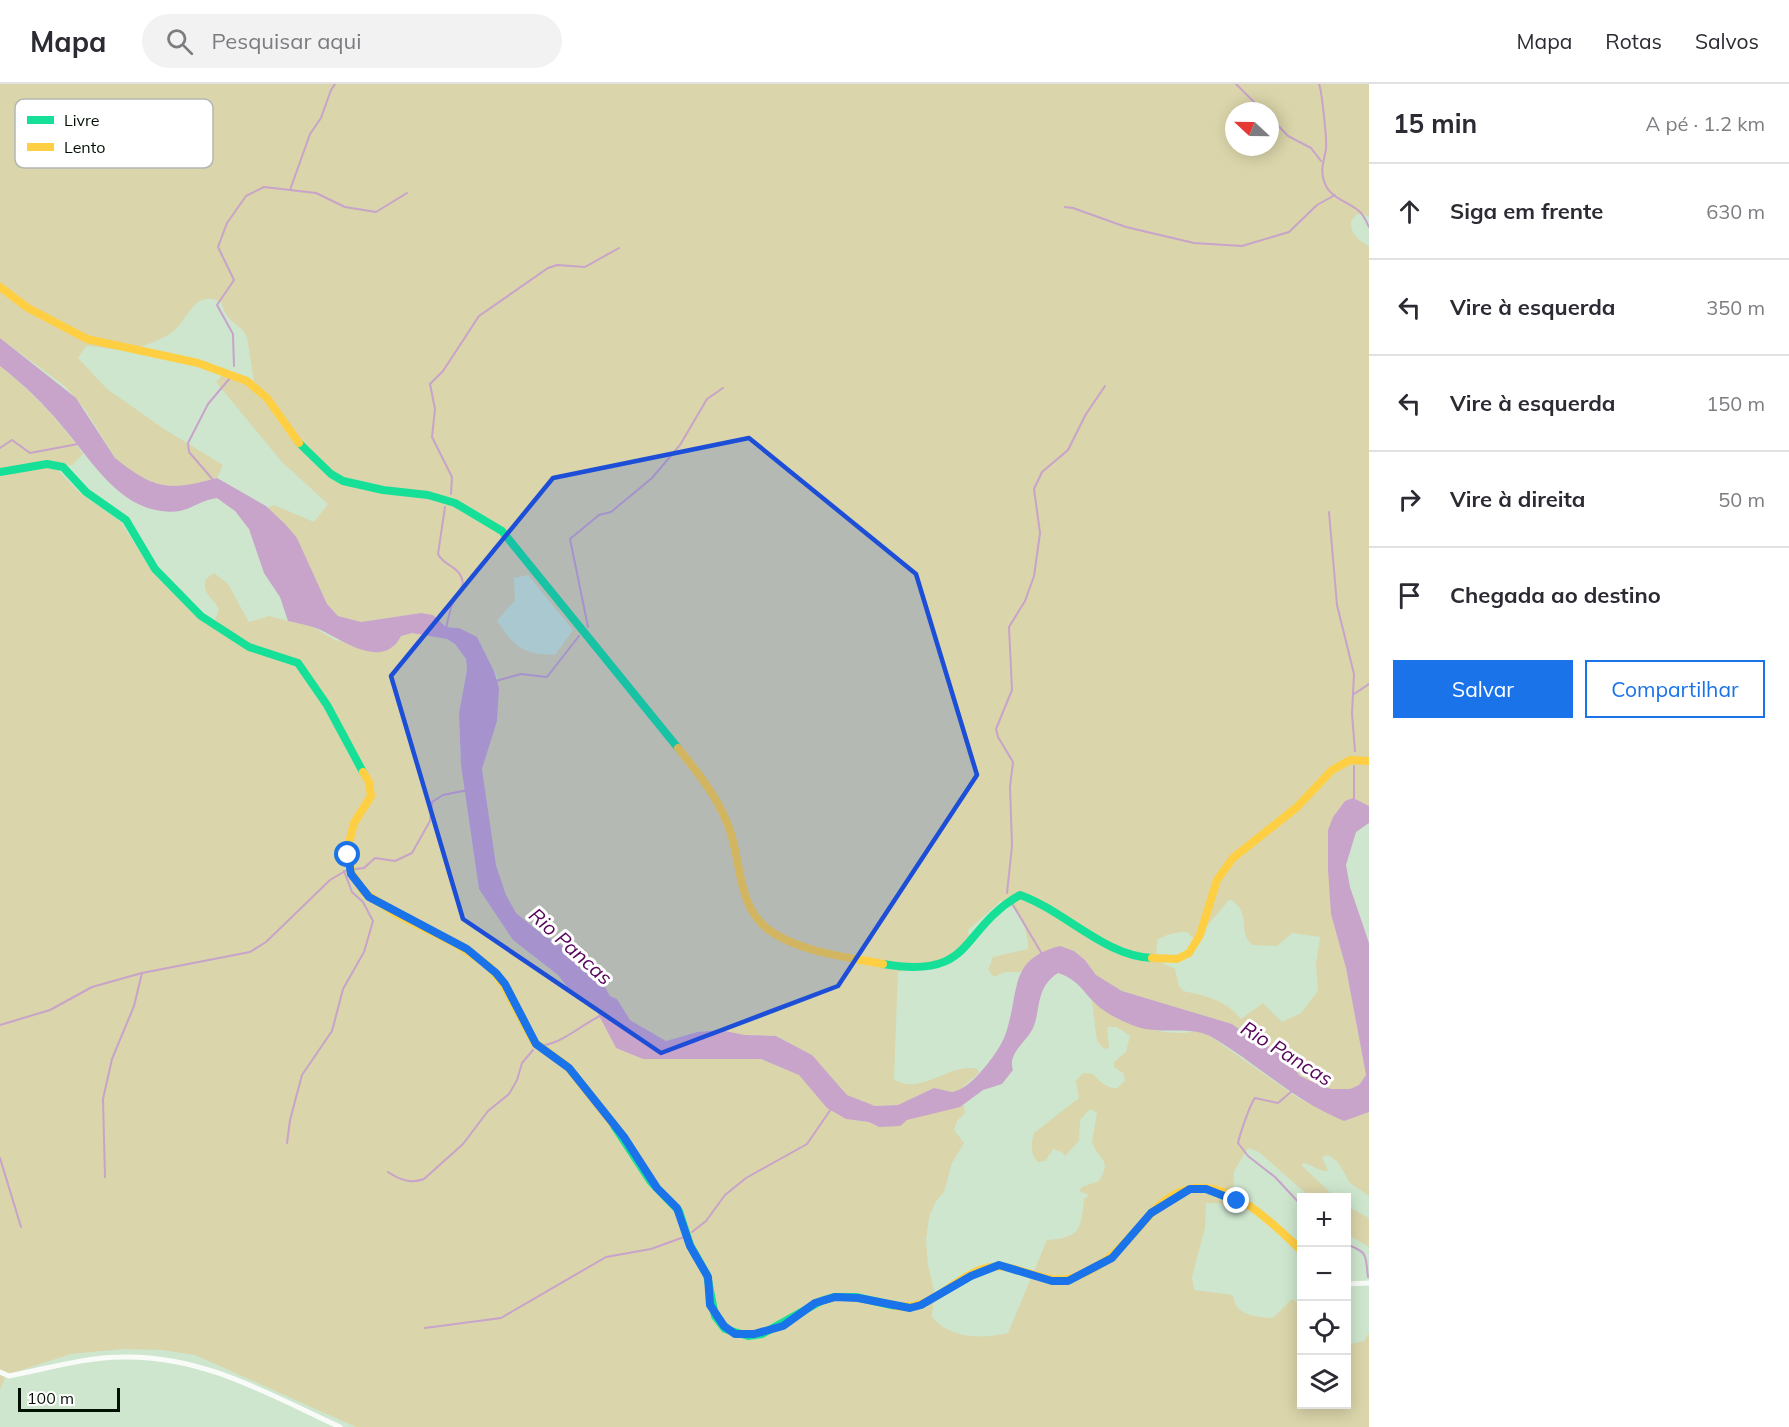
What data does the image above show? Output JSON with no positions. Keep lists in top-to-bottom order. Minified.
{"water":["Rio Pancas"],"legend":["Livre","Lento"],"scale_bar":"100 m","north":"left","page":{"header":"Mapa","search":"Pesquisar aqui","nav":["Mapa","Rotas","Salvos"],"heading":["15 min","A pé · 1.2 km"],"list":[["Siga em frente","630 m"],["Vire à esquerda","350 m"],["Vire à esquerda","150 m"],["Vire à direita","50 m"],"Chegada ao destino"],"buttons":["Salvar","Compartilhar"],"map_buttons":["+","−"],"scale":"100 m"}}
